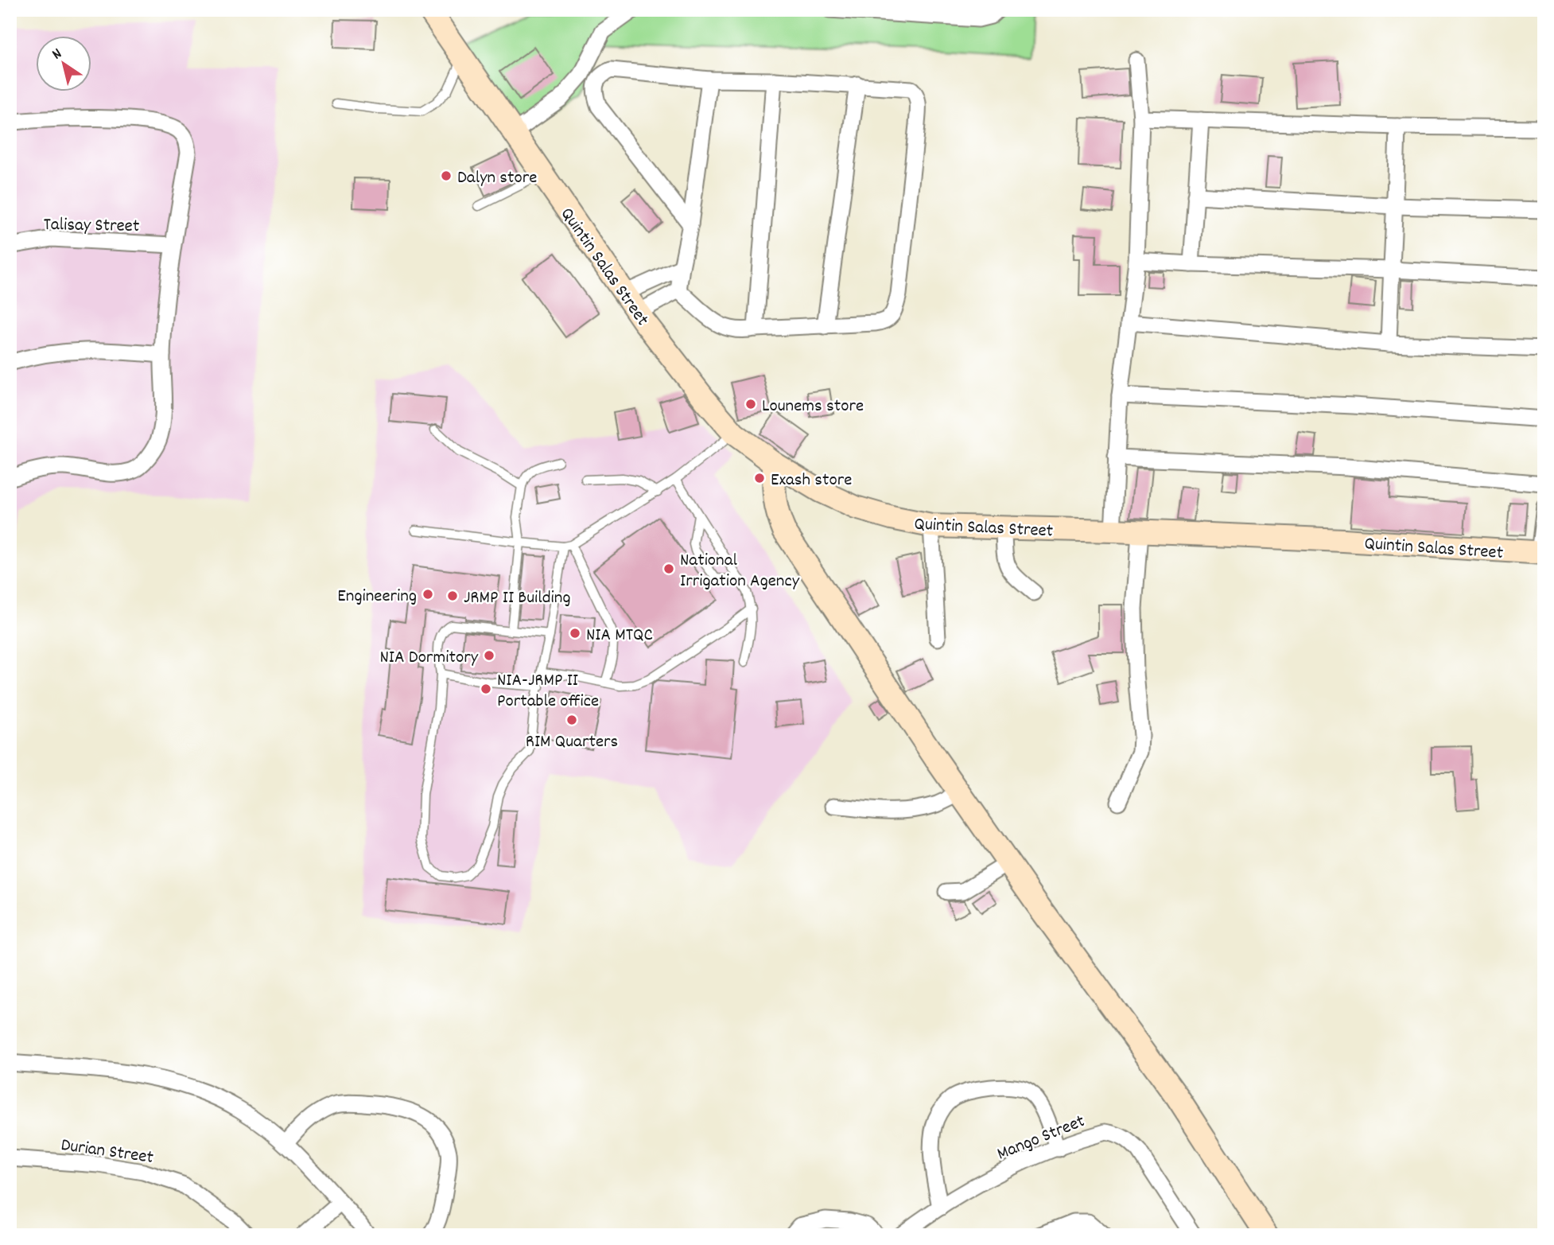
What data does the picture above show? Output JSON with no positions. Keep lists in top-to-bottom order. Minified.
{"streets":{"main road":["Quintin Salas Street"],"street":["Talisay Street","Mango Street","Durian Street"]},"places":["Dalyn store","Lounems store","Exash store","National Irrigation Agency","Engineering","JRMP II Building","NIA MTQC","NIA Dormitory","NIA-JRMP II Portable office","RIM Quarters"],"north":"top left"}
